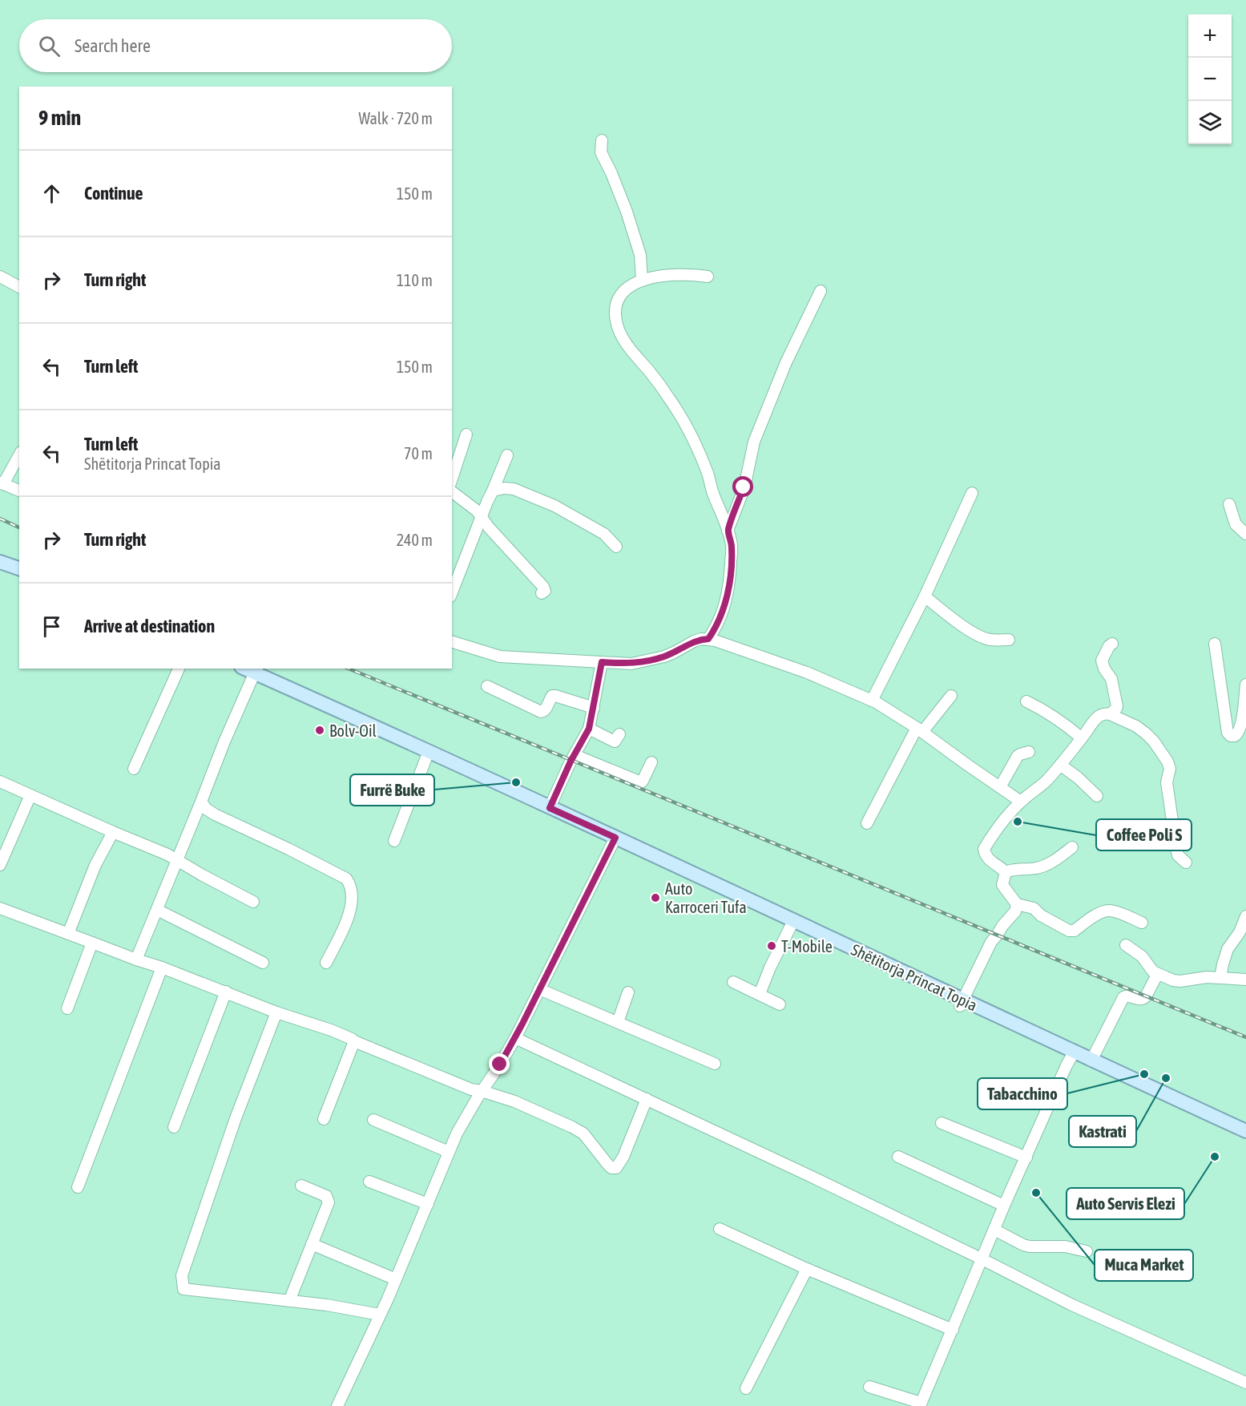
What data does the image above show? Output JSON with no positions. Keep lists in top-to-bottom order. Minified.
{"streets":{"main road":["Shëtitorja Princat Topia"]},"places":["Bolv-Oil","Furrë Buke","Coffee Poli S","Auto Karroceri Tufa","T-Mobile","Tabacchino","Kastrati","Auto Servis Elezi","Muca Market"],"page":{"map_buttons":["+","−"],"search":"Search here","heading":["9 min","Walk · 720 m"],"list":[["Continue","150 m"],["Turn right","110 m"],["Turn left","150 m"],["Turn left","Shëtitorja Princat Topia","70 m"],["Turn right","240 m"],"Arrive at destination"]}}
